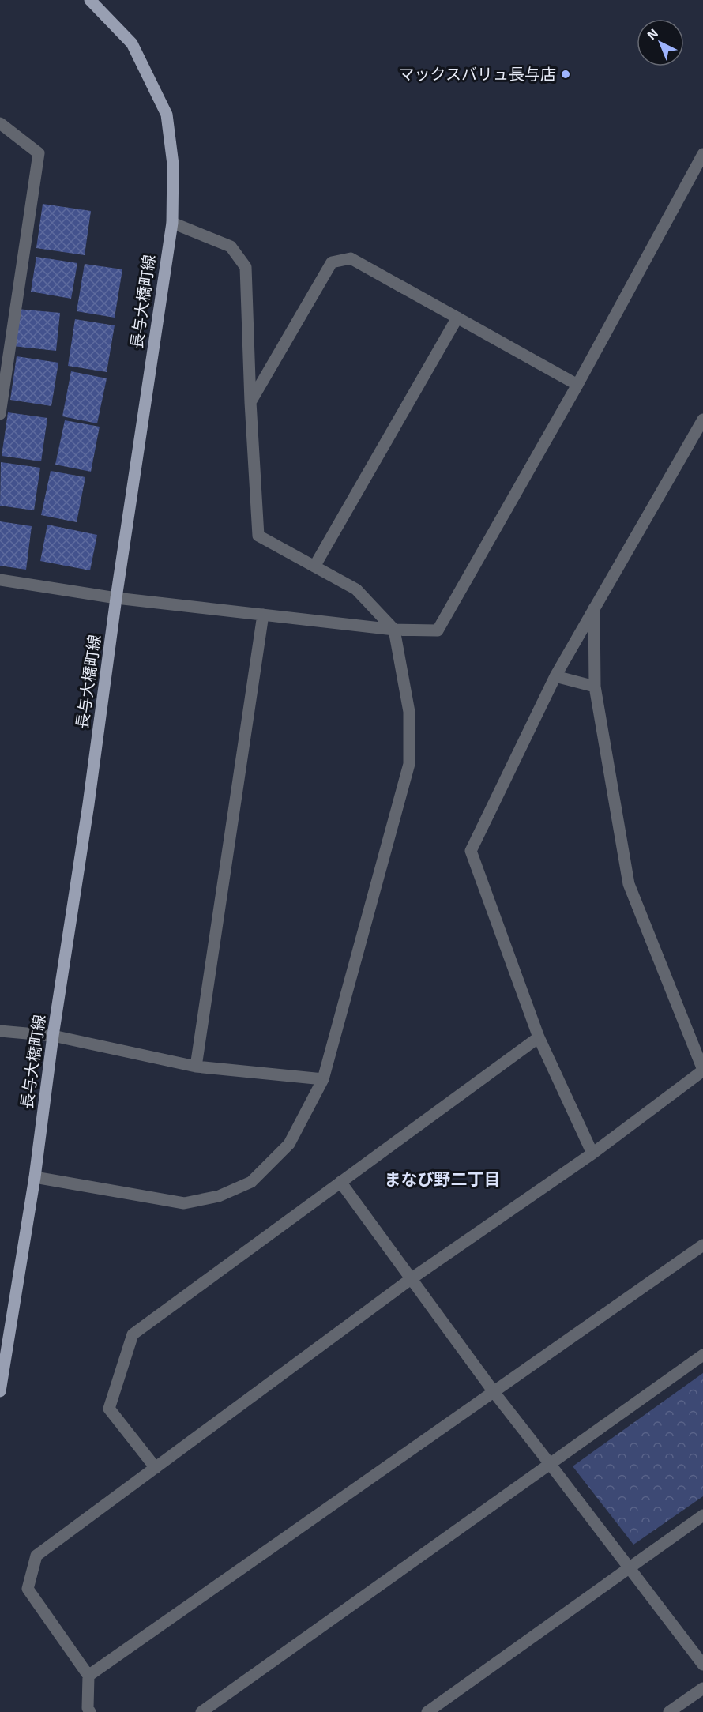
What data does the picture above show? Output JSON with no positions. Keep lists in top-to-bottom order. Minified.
{"streets":{"main road":["長与大橋町線"]},"districts":["まなび野二丁目"],"places":["マックスバリュ長与店"],"north":"top left"}
